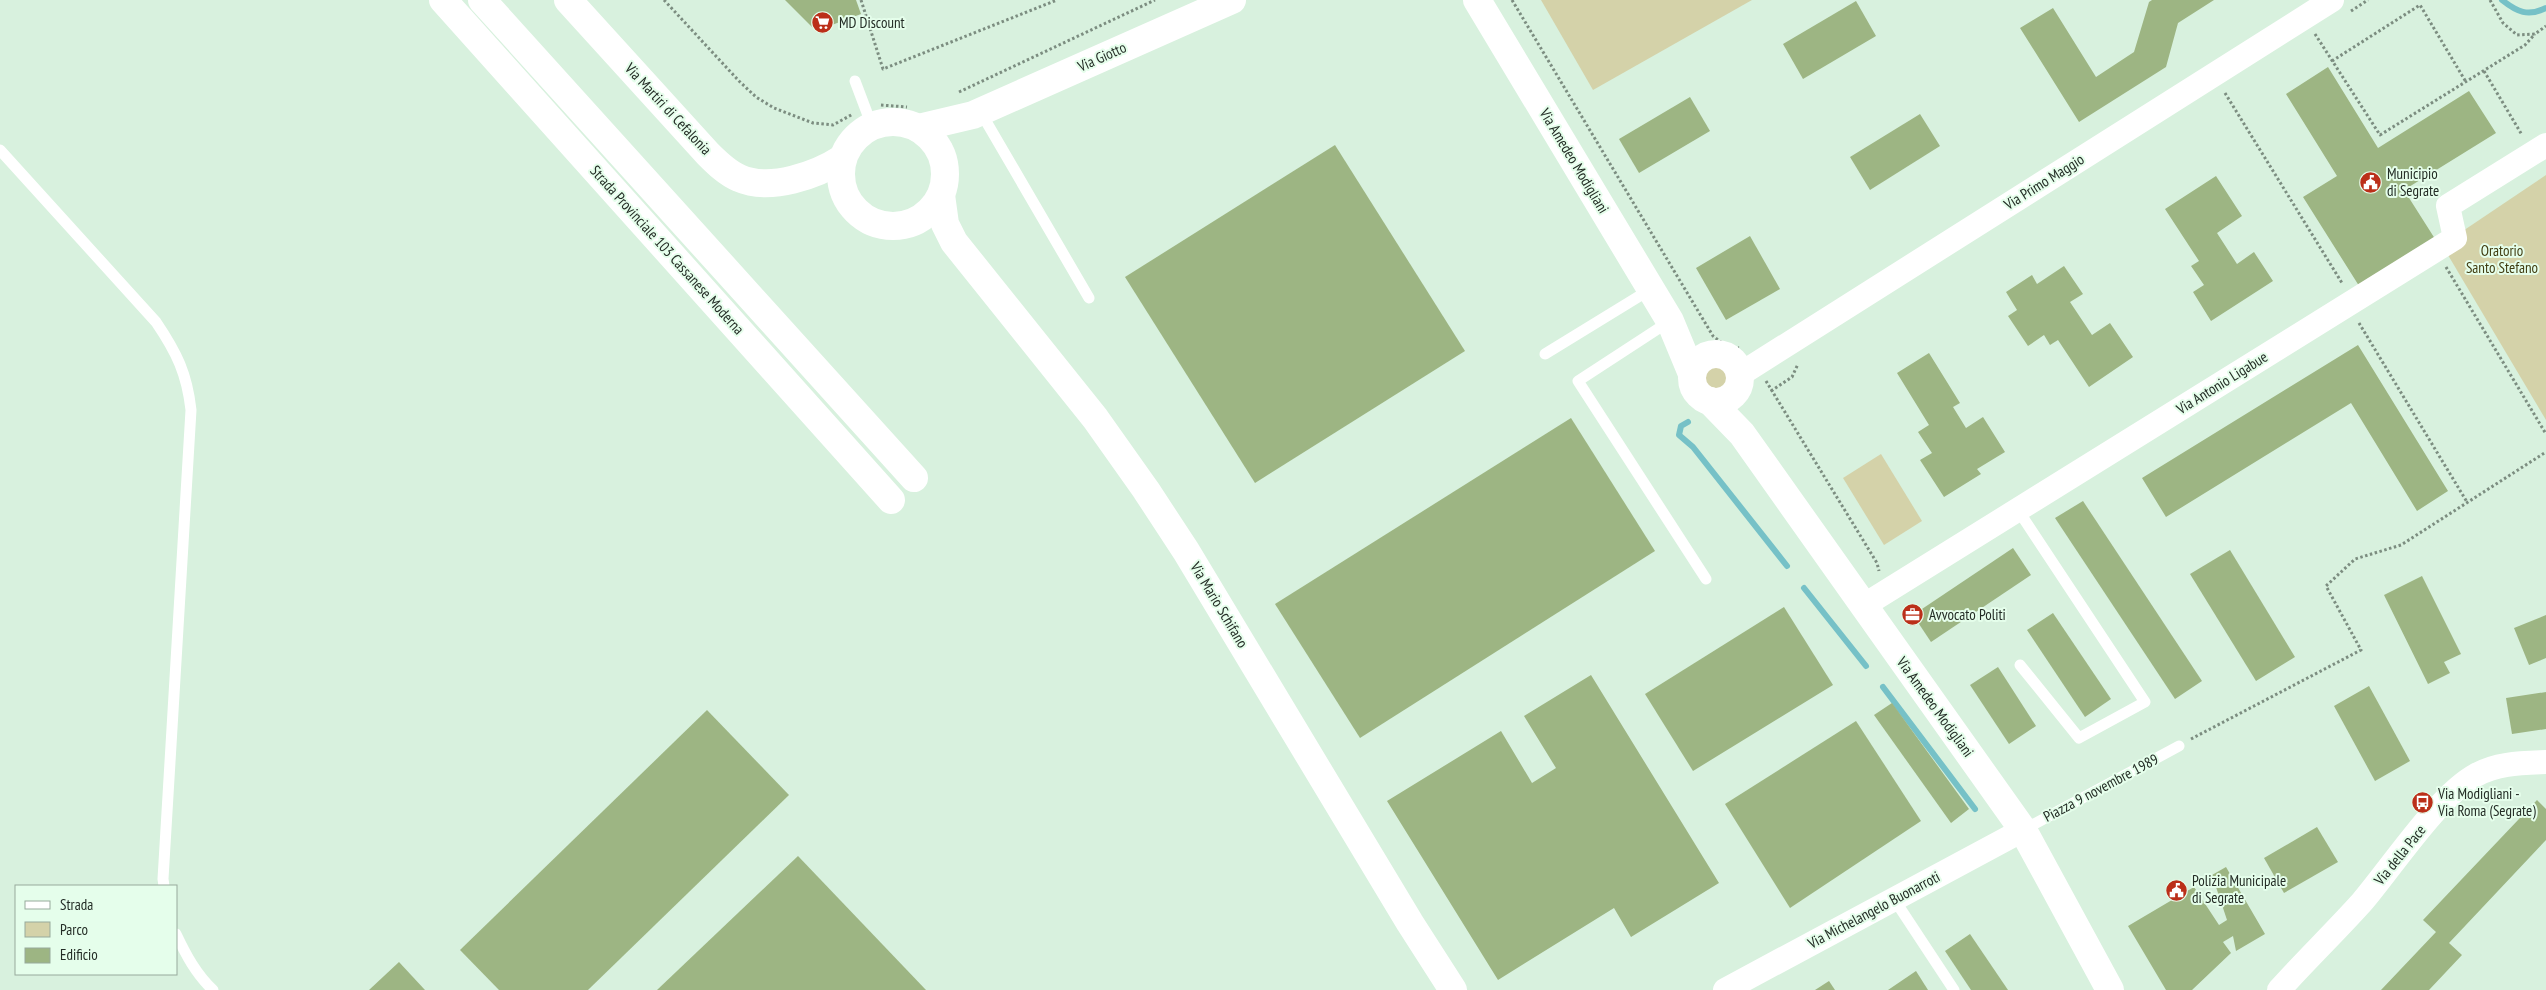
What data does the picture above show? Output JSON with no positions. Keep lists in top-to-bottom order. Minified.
{"streets":{"main road":["Via Giotto","Via Martiri di Cefalonia","Via Amedeo Modigliani","Strada Provinciale 103 Cassanese Moderna","Via Mario Schifano"],"street":["Via Primo Maggio","Via Antonio Ligabue","Via della Pace","Via Michelangelo Buonarroti"],"lane":["Piazza 9 novembre 1989"]},"crossings":[["Via Giotto","Via Martiri di Cefalonia"],["Via Giotto","Via Mario Schifano"],["Via Martiri di Cefalonia","Via Mario Schifano"],["Via Amedeo Modigliani","Via Primo Maggio"],["Via Amedeo Modigliani","Via Antonio Ligabue"],["Via Amedeo Modigliani","Piazza 9 novembre 1989"],["Via Amedeo Modigliani","Via Michelangelo Buonarroti"],["Piazza 9 novembre 1989","Via Michelangelo Buonarroti"]],"parks":["Oratorio Santo Stefano"],"places":{"supermarket":["MD Discount"],"public building":["Municipio di Segrate","Polizia Municipale di Segrate"],"office":["Avvocato Politi"],"bus stop":["Via Modigliani - Via Roma (Segrate)"]},"legend":["Strada","Parco","Edificio"]}
